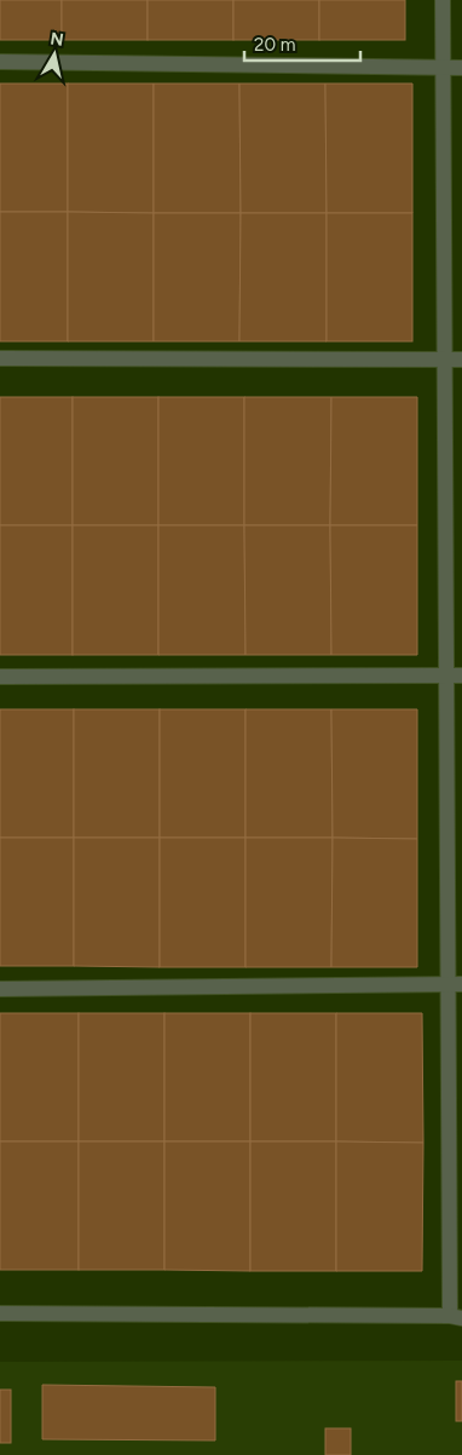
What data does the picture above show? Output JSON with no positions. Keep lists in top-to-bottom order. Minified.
{"scale_bar":"20 m","north":"top"}
